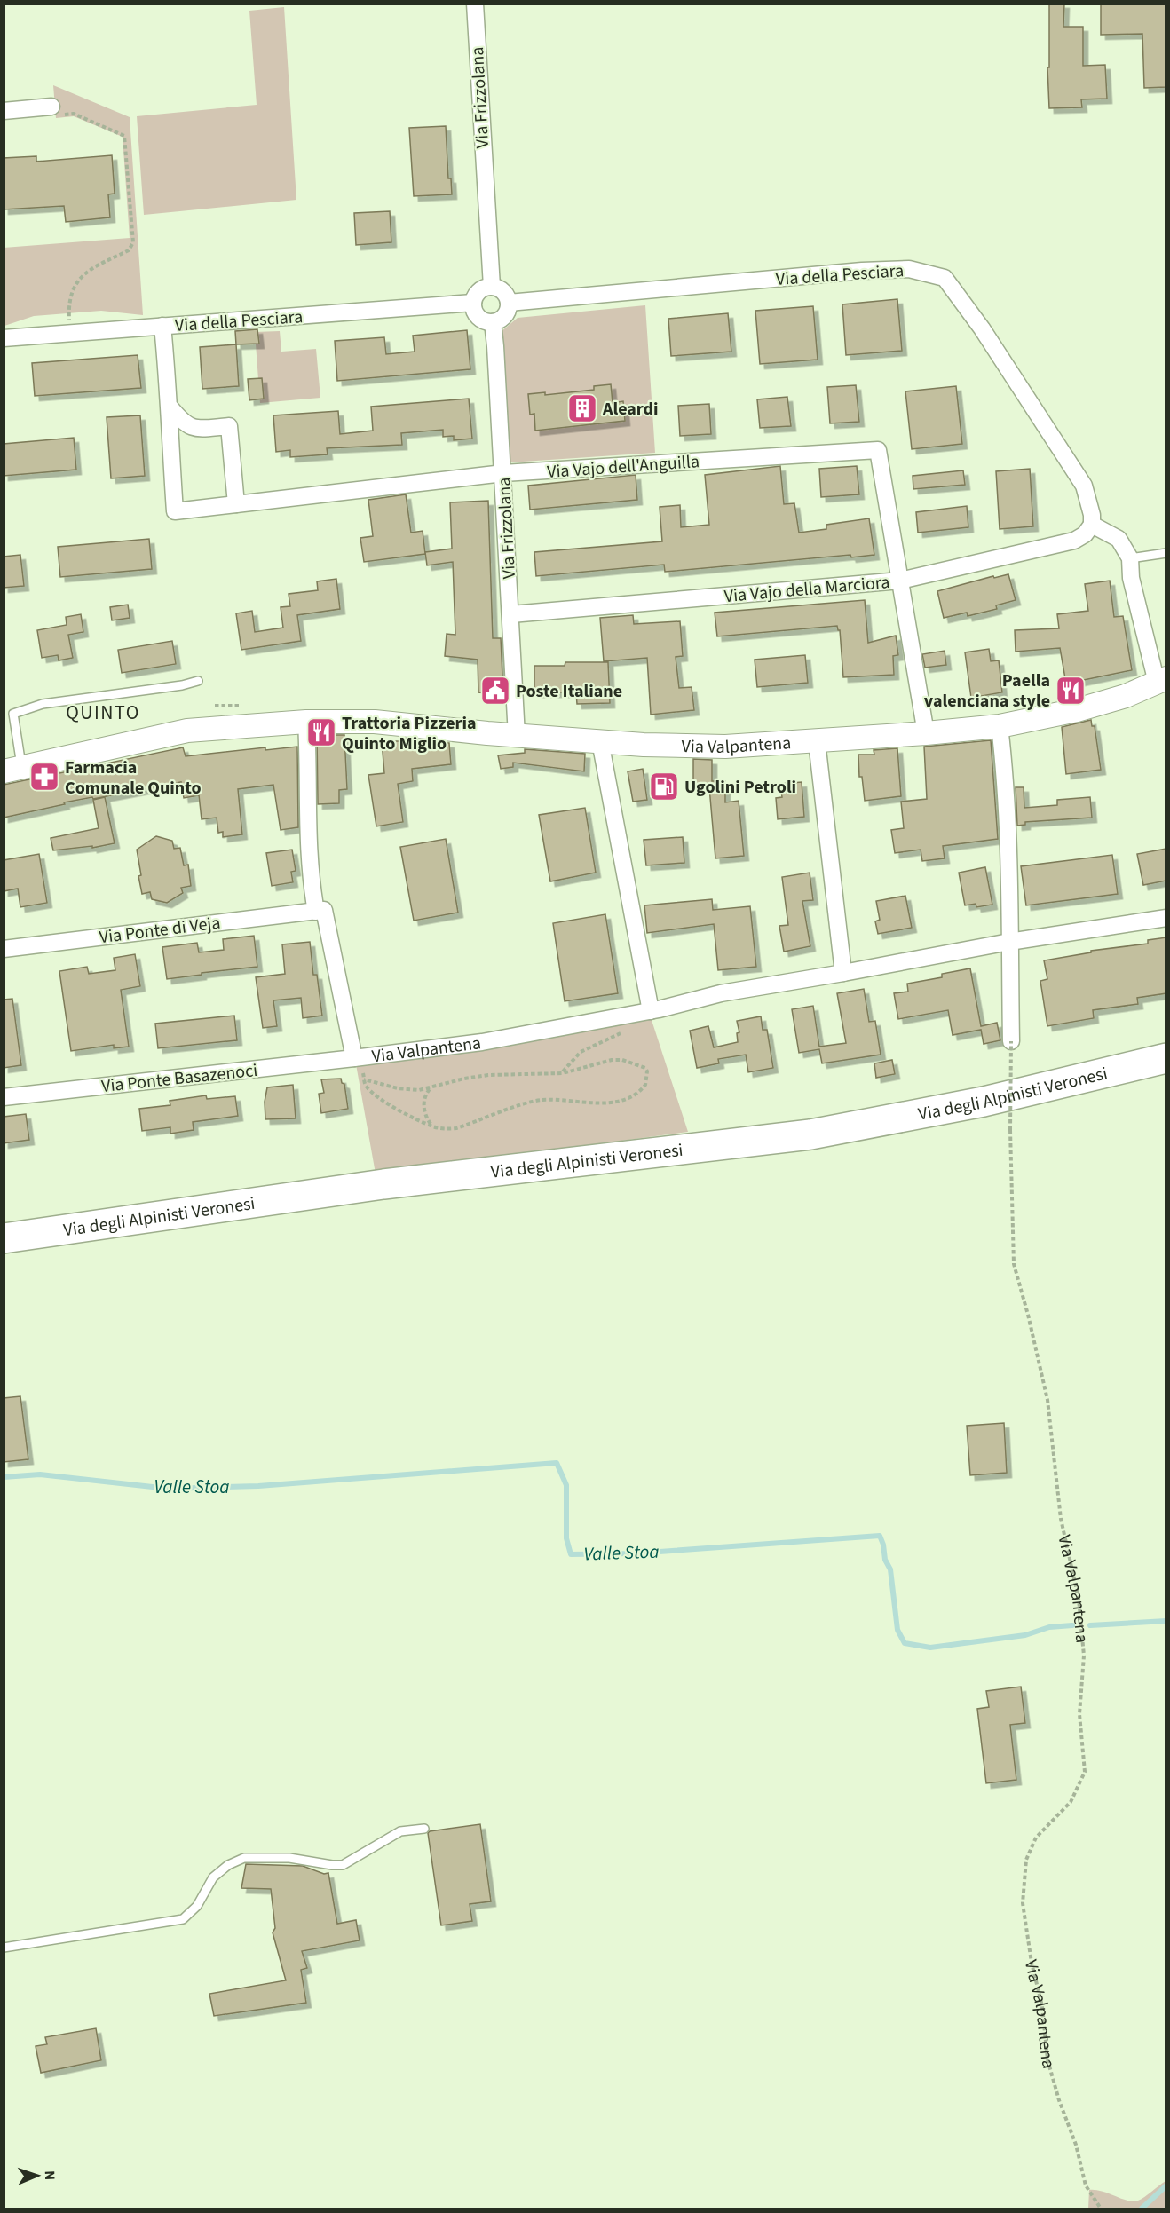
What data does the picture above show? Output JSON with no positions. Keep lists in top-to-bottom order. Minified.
{"streets":{"highway":["Via degli Alpinisti Veronesi"],"street":["Via Frizzolana","Via della Pesciara","Via Vajo dell'Anguilla","Via Vajo della Marciora","Via Valpantena","Via Ponte di Veja","Via Ponte Basazenoci"]},"crossings":[["Via Frizzolana","Via della Pesciara"],["Via Frizzolana","Via Vajo dell'Anguilla"],["Via Frizzolana","Via Vajo della Marciora"],["Via Frizzolana","Via Valpantena"],["Via della Pesciara","Via Vajo dell'Anguilla"],["Via della Pesciara","Via Vajo della Marciora"],["Via Vajo dell'Anguilla","Via Vajo della Marciora"],["Via Valpantena","Via Ponte di Veja"],["Via Valpantena","Via Ponte Basazenoci"]],"districts":["QUINTO"],"water":["Valle Stoa"],"places":{"building":["Aleardi"],"public building":["Poste Italiane"],"restaurant":["Paella valenciana style","Trattoria Pizzeria Quinto Miglio"],"pharmacy":["Farmacia Comunale Quinto"],"fuel station":["Ugolini Petroli"]},"north":"right"}
